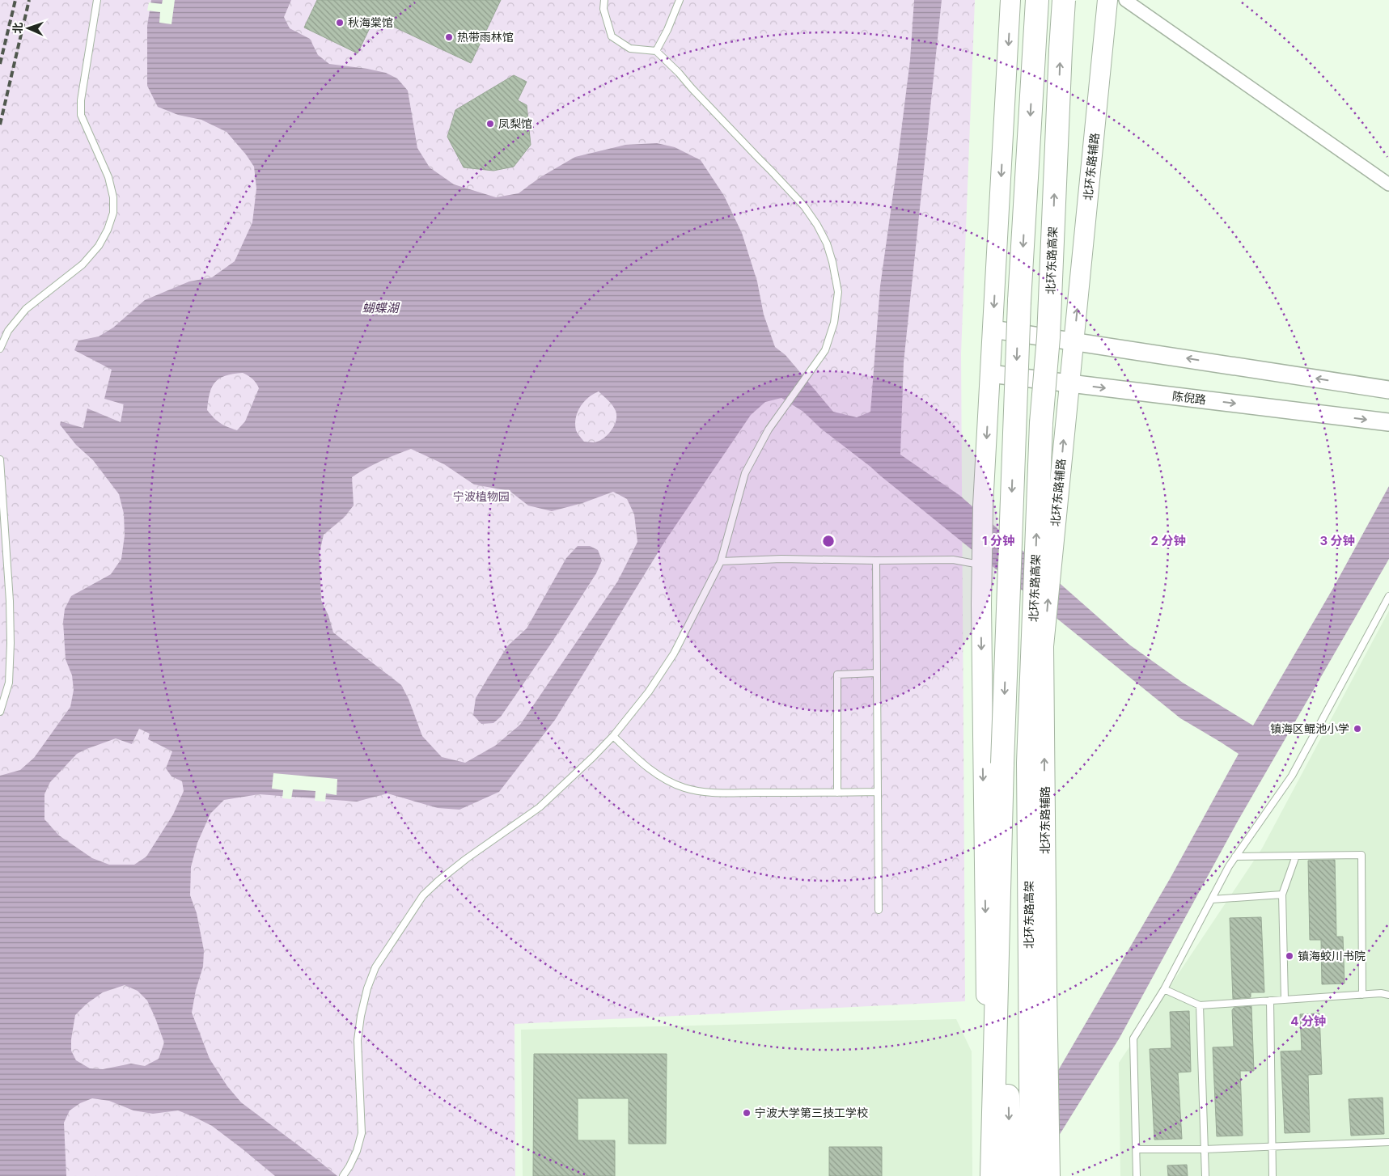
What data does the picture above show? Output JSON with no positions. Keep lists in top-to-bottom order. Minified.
{"streets":{"highway":["北环东路高架"],"main road":["北环东路辅路"],"street":["陈倪路"]},"crossings":[["北环东路辅路","陈倪路"]],"water":["蝴蝶湖"],"parks":["宁波植物园"],"places":["秋海棠馆","热带雨林馆","凤梨馆","镇海区鲲池小学","镇海蛟川书院","宁波大学第三技工学校"],"north":"left","rings":["1 分钟","2 分钟","3 分钟","4 分钟"]}
